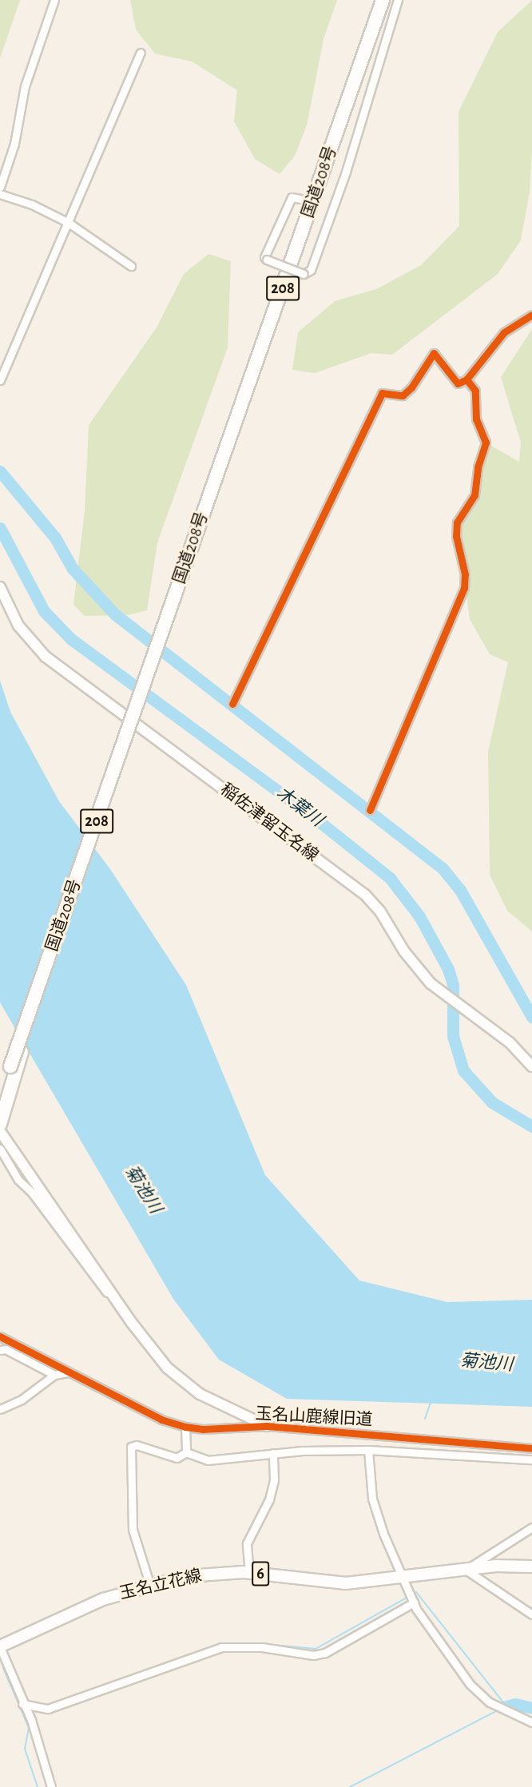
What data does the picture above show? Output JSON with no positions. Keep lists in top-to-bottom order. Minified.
{"streets":{"highway":["国道208号","208"],"main road":["稲佐津留玉名線","6","玉名立花線"],"street":["玉名山鹿線旧道"]},"water":["木葉川","菊池川"]}
